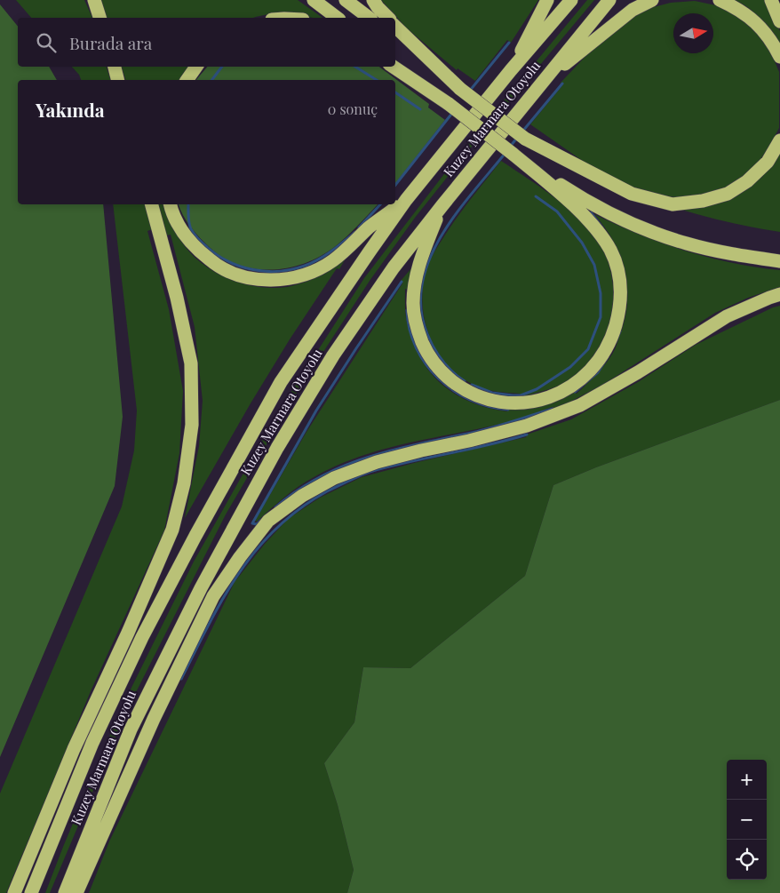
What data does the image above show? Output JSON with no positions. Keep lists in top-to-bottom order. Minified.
{"streets":{"highway":["Kuzey Marmara Otoyolu"]},"north":"right","page":{"search":"Burada ara","heading":["Yakında","0 sonuç"],"map_buttons":["+","−"]}}
